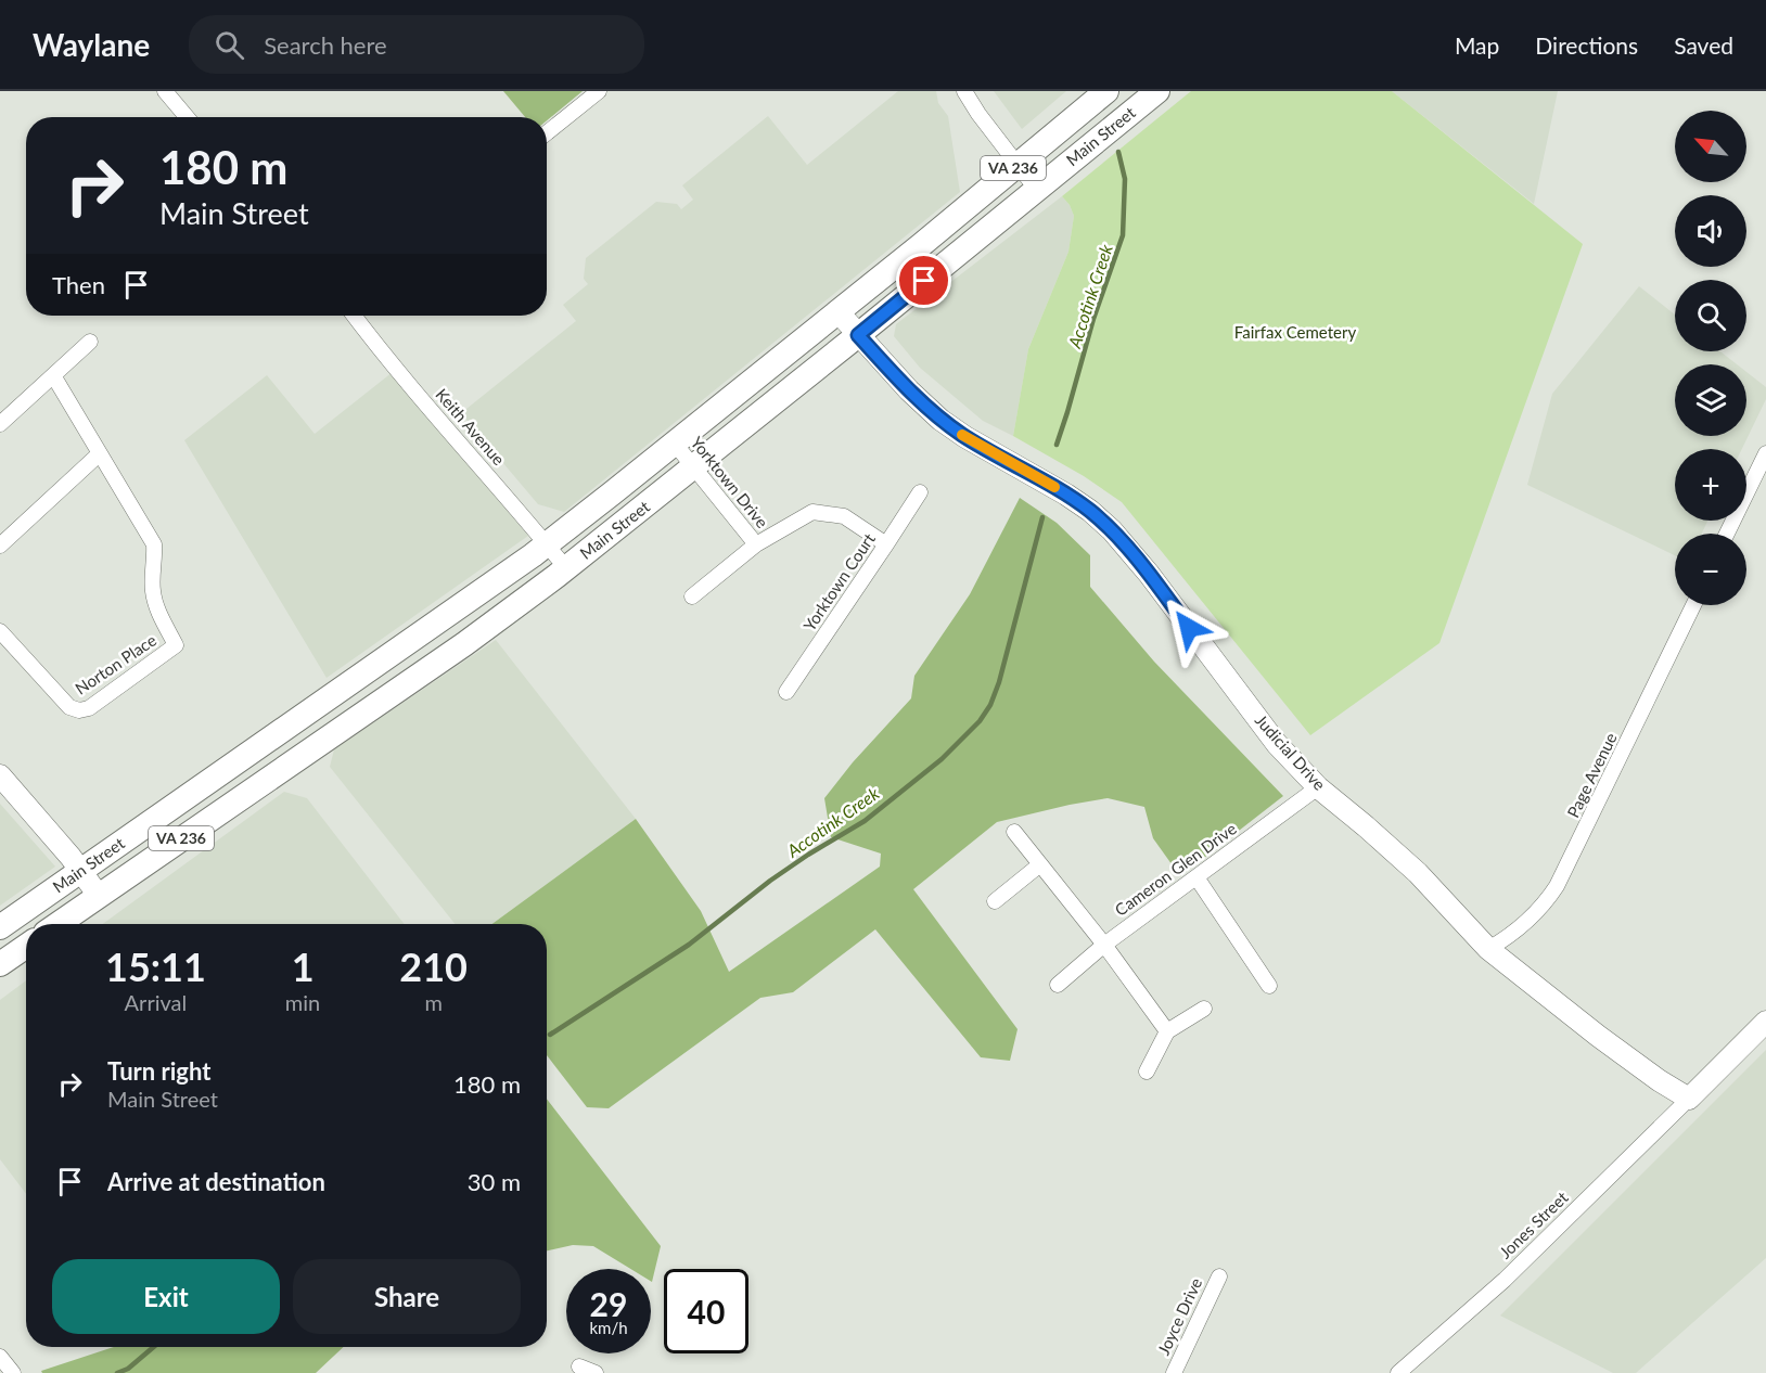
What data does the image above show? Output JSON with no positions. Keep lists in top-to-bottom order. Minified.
{"streets":{"main road":["Main Street","VA 236"],"street":["Keith Avenue","Yorktown Drive","Yorktown Court","Norton Place","Judicial Drive","Page Avenue","Cameron Glen Drive","Jones Street","Joyce Drive"]},"crossings":[["Main Street","Keith Avenue"],["Main Street","Yorktown Drive"],["Main Street","Judicial Drive"],["Yorktown Drive","Yorktown Court"],["Judicial Drive","Page Avenue"],["Judicial Drive","Cameron Glen Drive"],["Judicial Drive","Jones Street"]],"water":["Accotink Creek"],"parks":["Fairfax Cemetery"],"north":"top left","page":{"header":"Waylane","search":"Search here","nav":["Map","Directions","Saved"],"map_buttons":["+","−"],"turn":["180 m","Main Street"],"then":"Then","eta":["15:11","Arrival","1","min","210","m"],"list":[{"name":"Turn right","note":"Main Street","value":"180 m"},{"name":"Arrive at destination","value":"30 m"}],"buttons":["Exit","Share"],"speed":"29 km/h","limit":"40"}}
